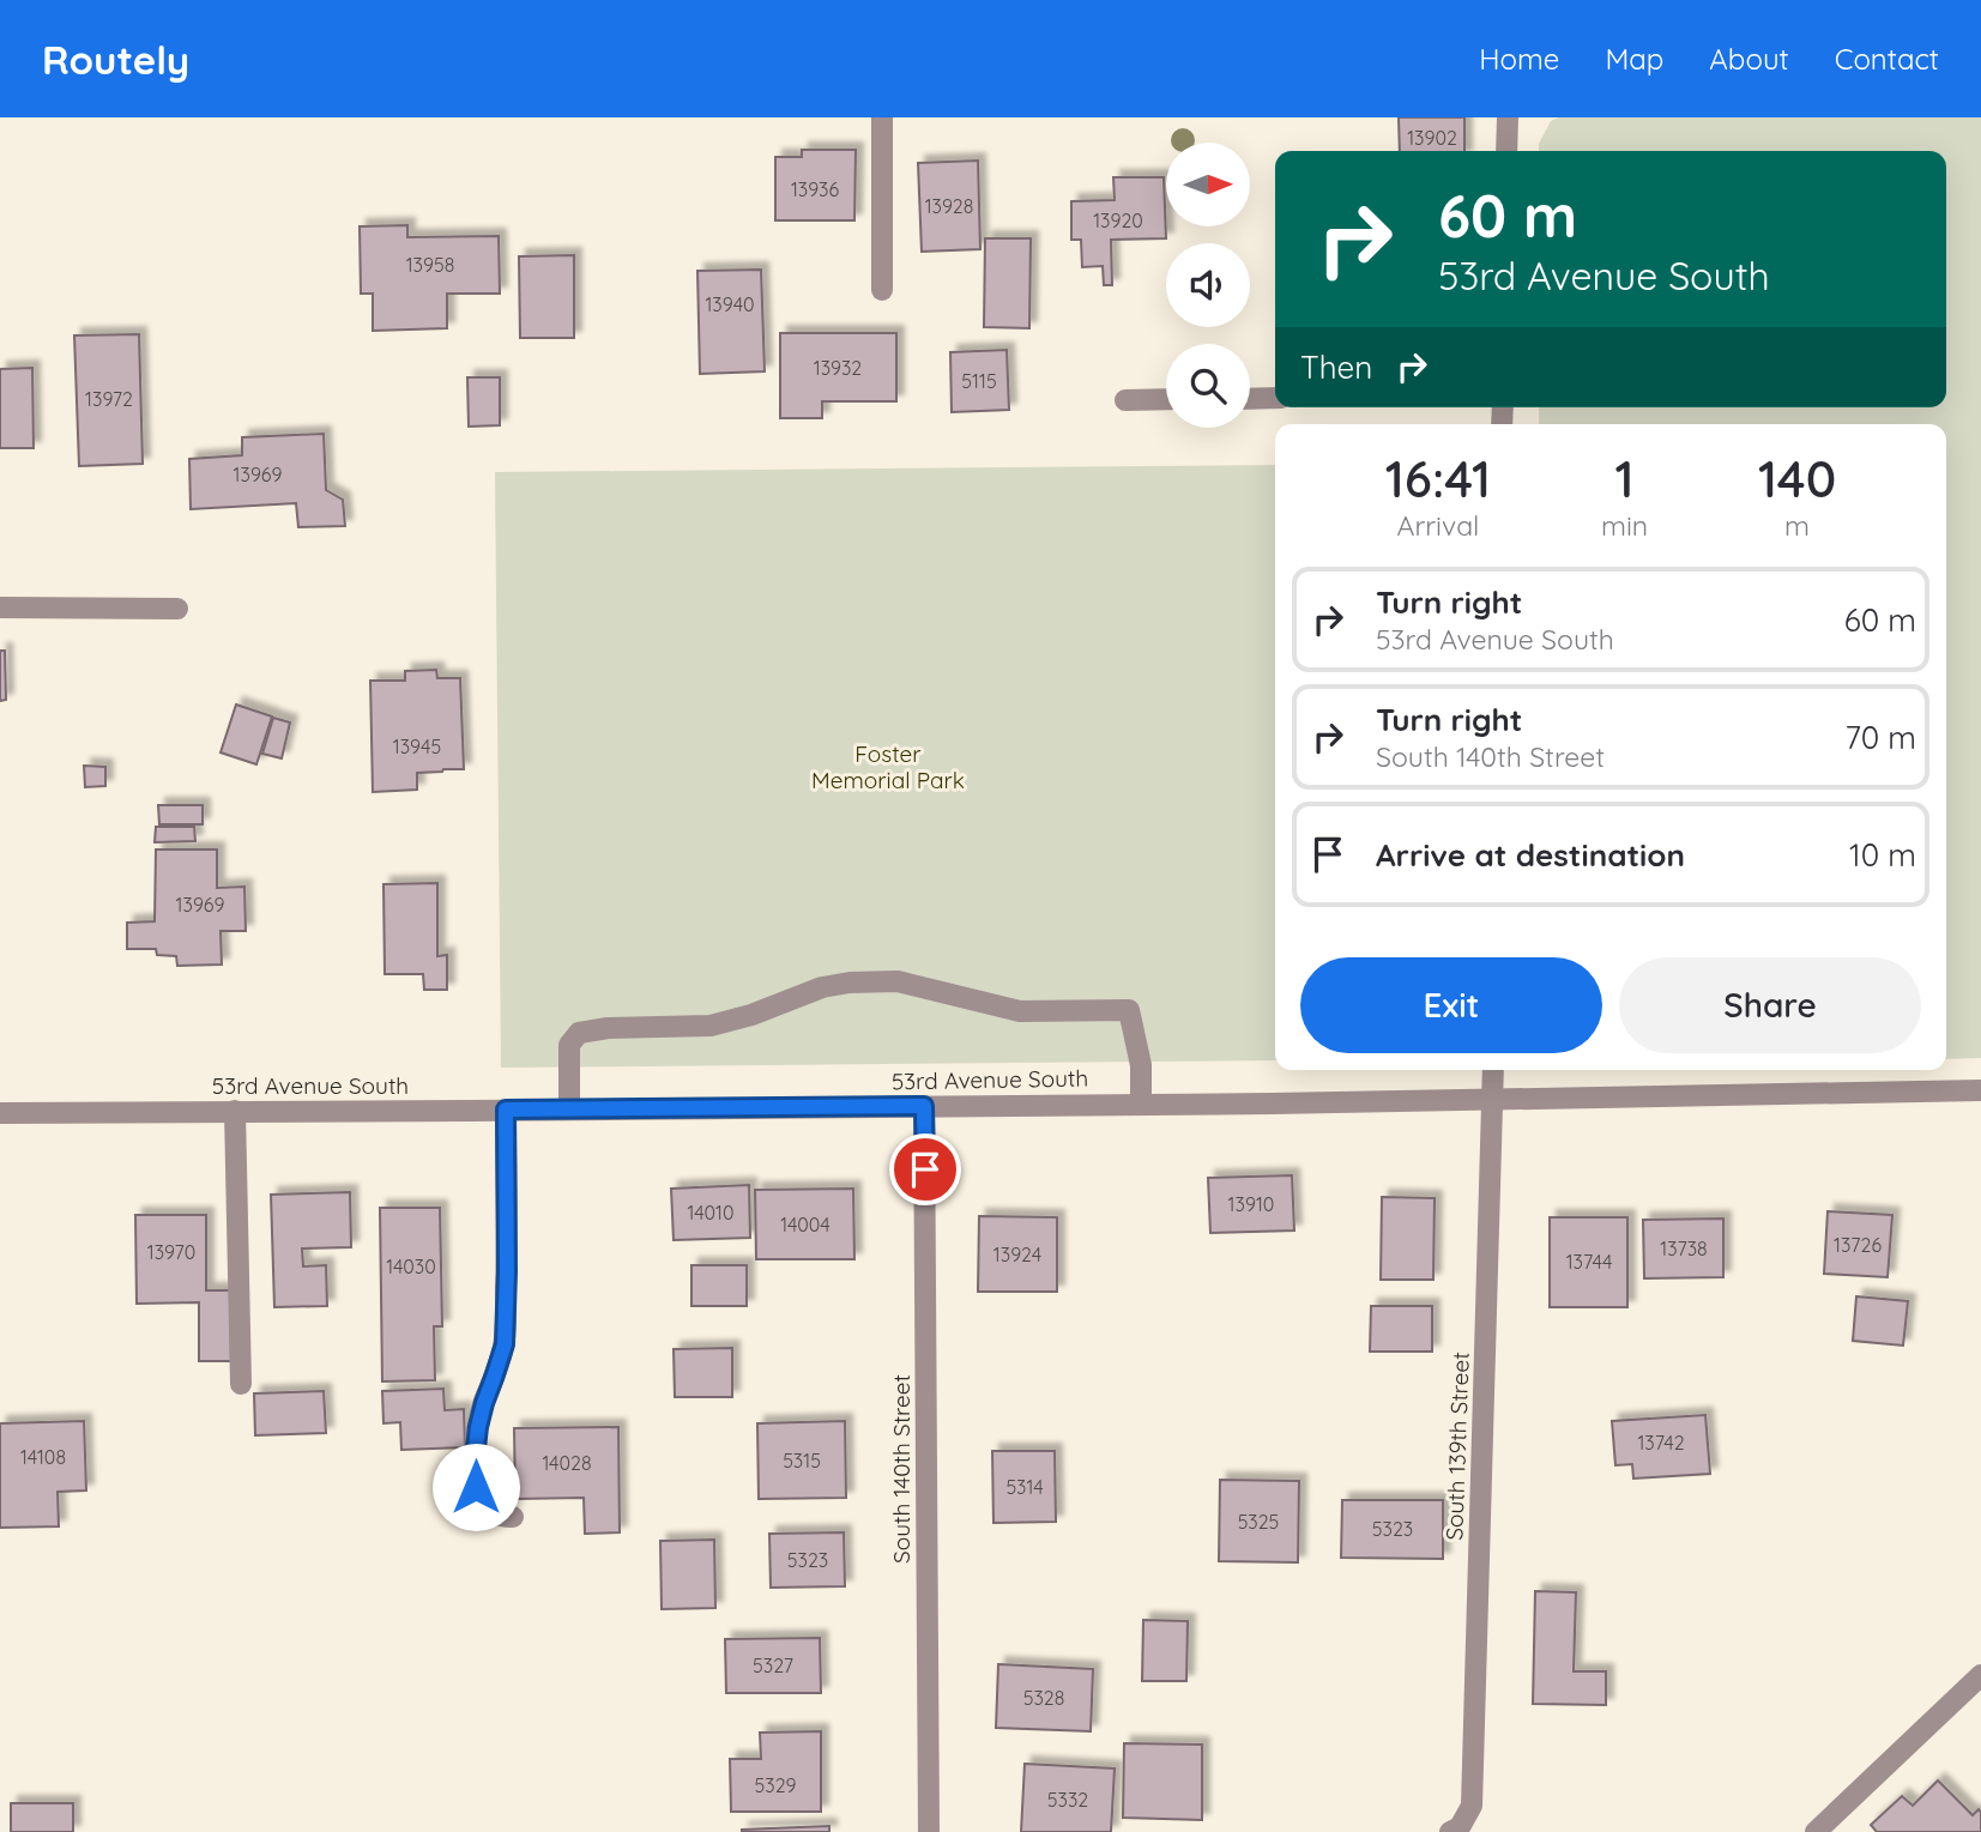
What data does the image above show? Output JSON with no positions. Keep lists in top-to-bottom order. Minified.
{"streets":{"street":["53rd Avenue South","South 139th Street","South 140th Street"]},"crossings":[["53rd Avenue South","South 139th Street"],["53rd Avenue South","South 140th Street"]],"parks":["Foster Memorial Park"],"house_numbers":["13902","13936","13928","13920","13958","13940","13932","5115","13972","13969","13945","13969","13910","14010","14004","13726","13738","13970","13924","13744","14030","13742","14108","5315","14028","5314","5325","5323","5323","5327","5328","5329","5332"],"north":"right","page":{"header":"Routely","nav":["Home","Map","About","Contact"],"turn":["60 m","53rd Avenue South"],"then":"Then","eta":["16:41","Arrival","1","min","140","m"],"list":[{"name":"Turn right","note":"53rd Avenue South","value":"60 m"},{"name":"Turn right","note":"South 140th Street","value":"70 m"},{"name":"Arrive at destination","value":"10 m"}],"buttons":["Exit","Share"]}}
